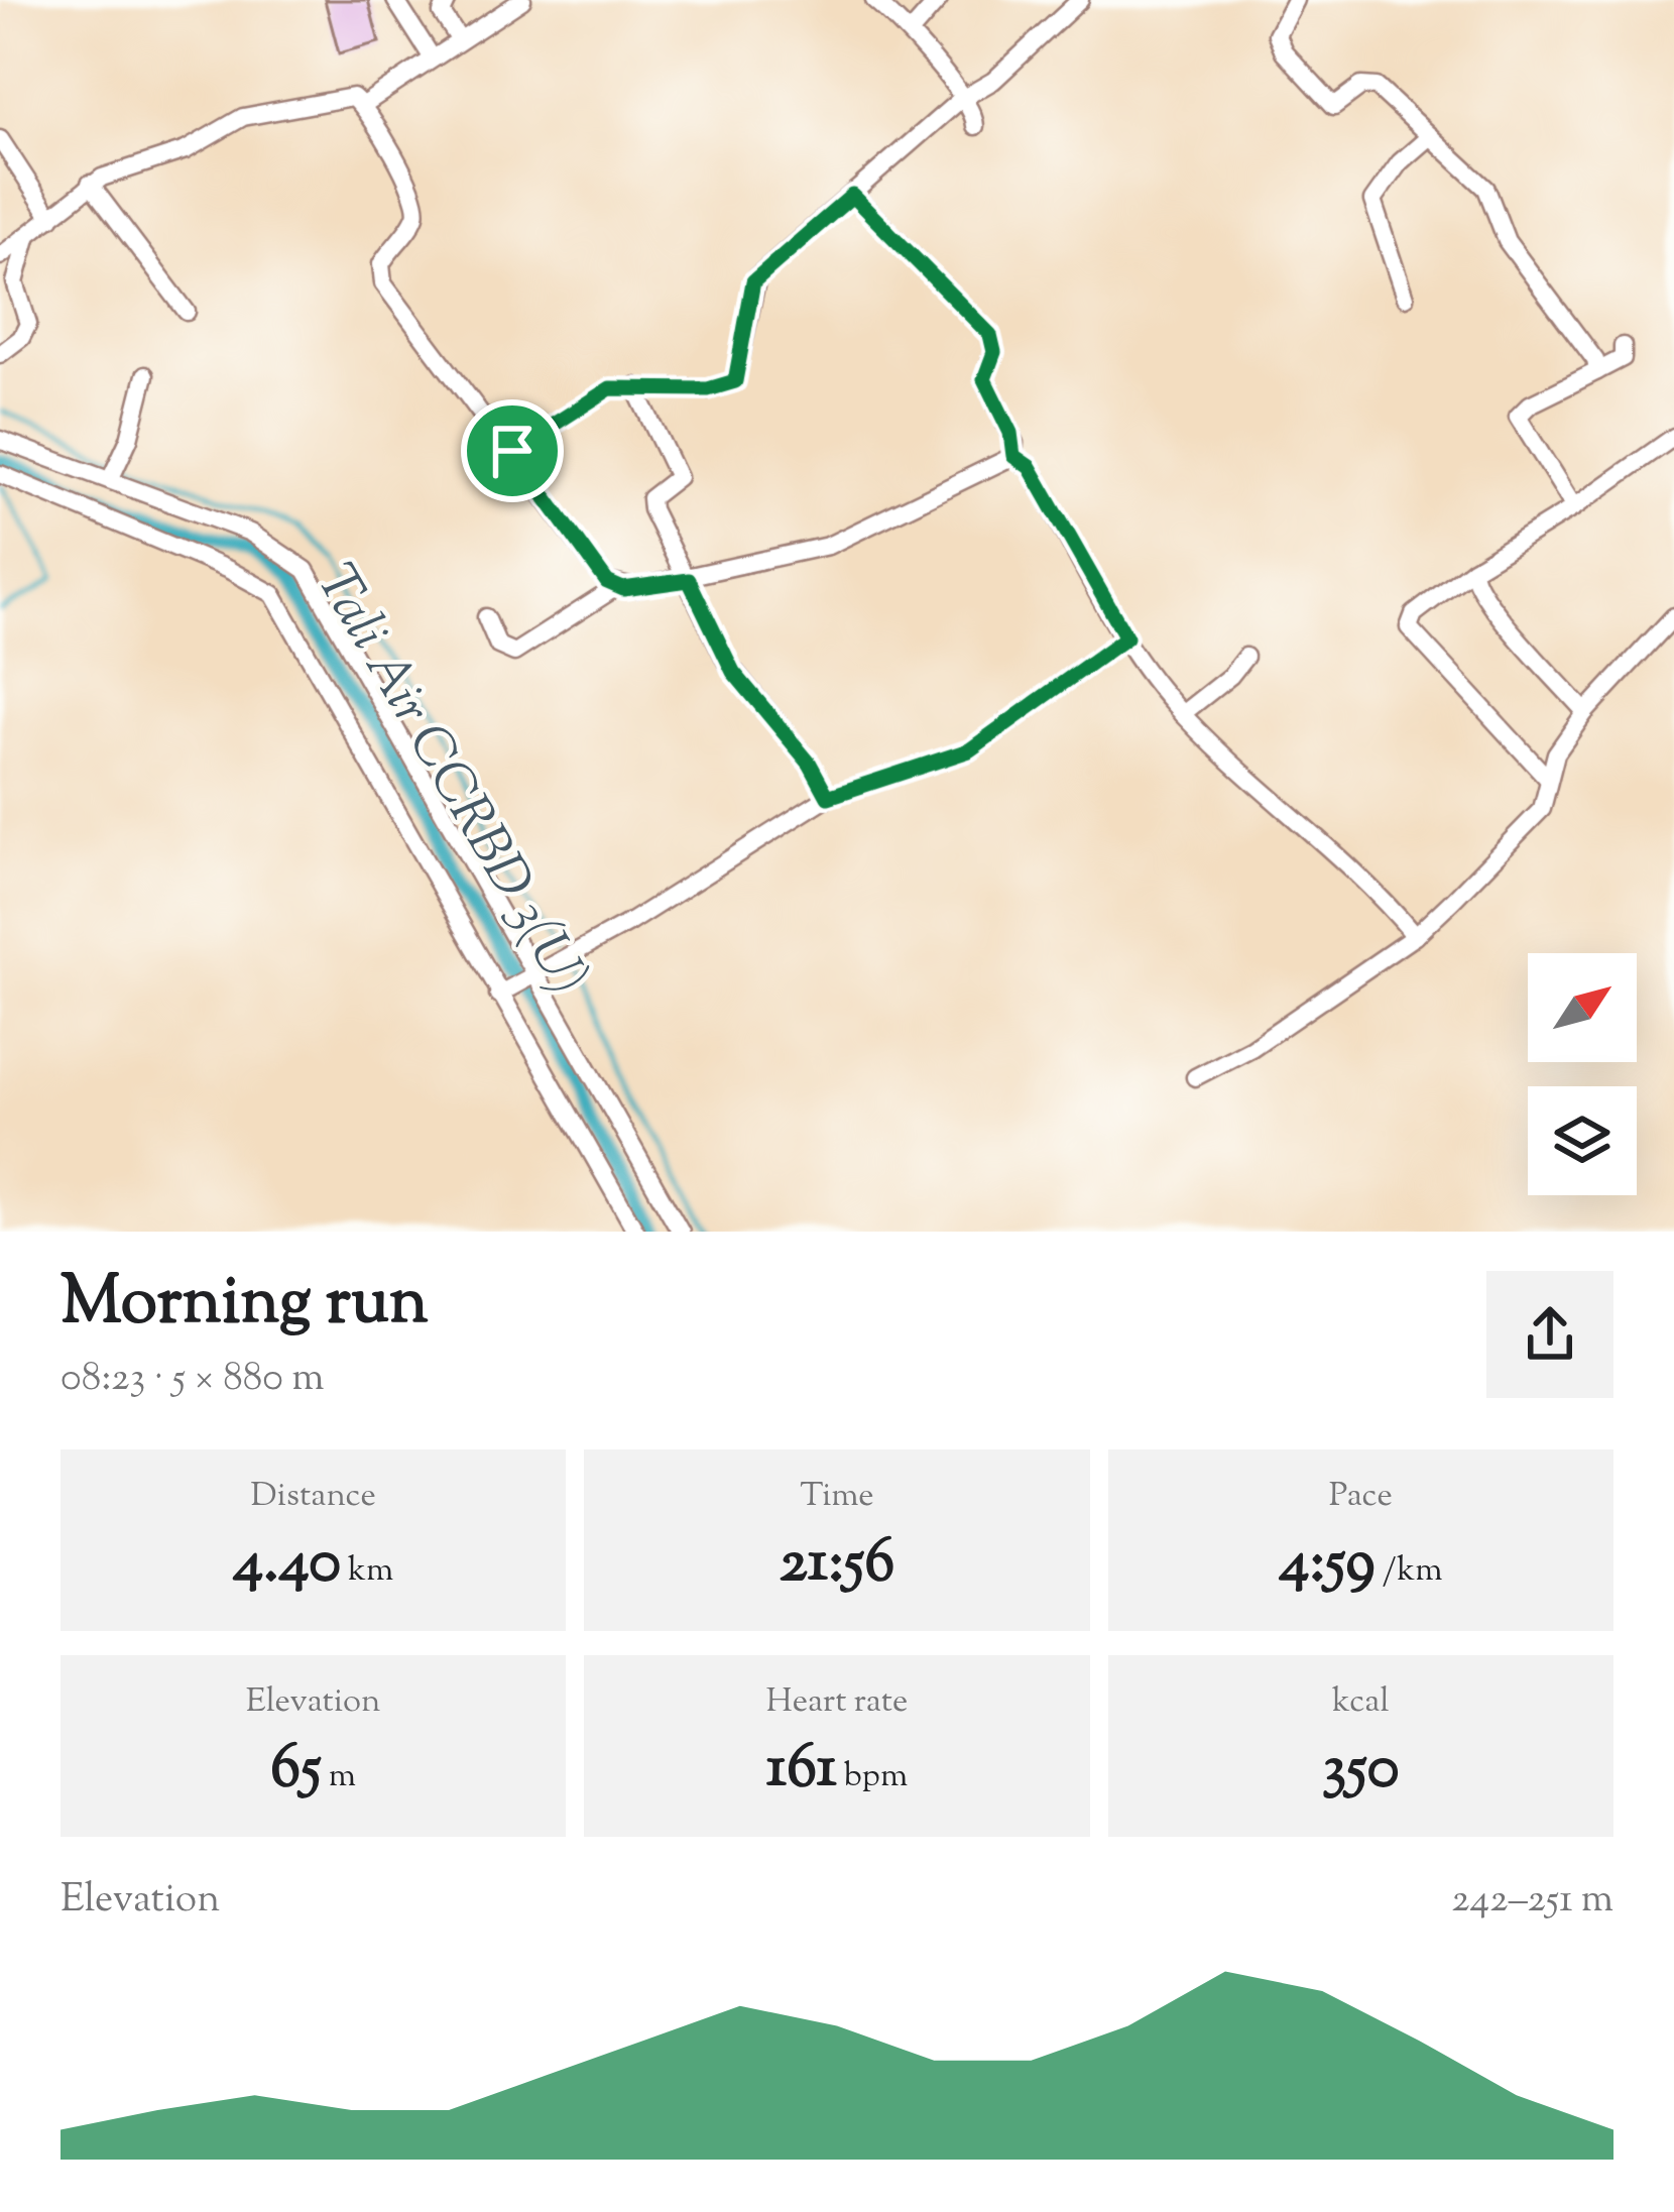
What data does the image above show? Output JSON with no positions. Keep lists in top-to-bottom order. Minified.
{"water":["Tali Air CCRBD 3(U)"],"north":"top right","page":{"heading":["Morning run","08:23 · 5 × 880 m"],"stats":[["Distance","4.40 km"],["Time","21:56"],["Pace","4:59 /km"],["Elevation","65 m"],["Heart rate","161 bpm"],["kcal","350"]],"chart":["Elevation","242–251 m"]}}
